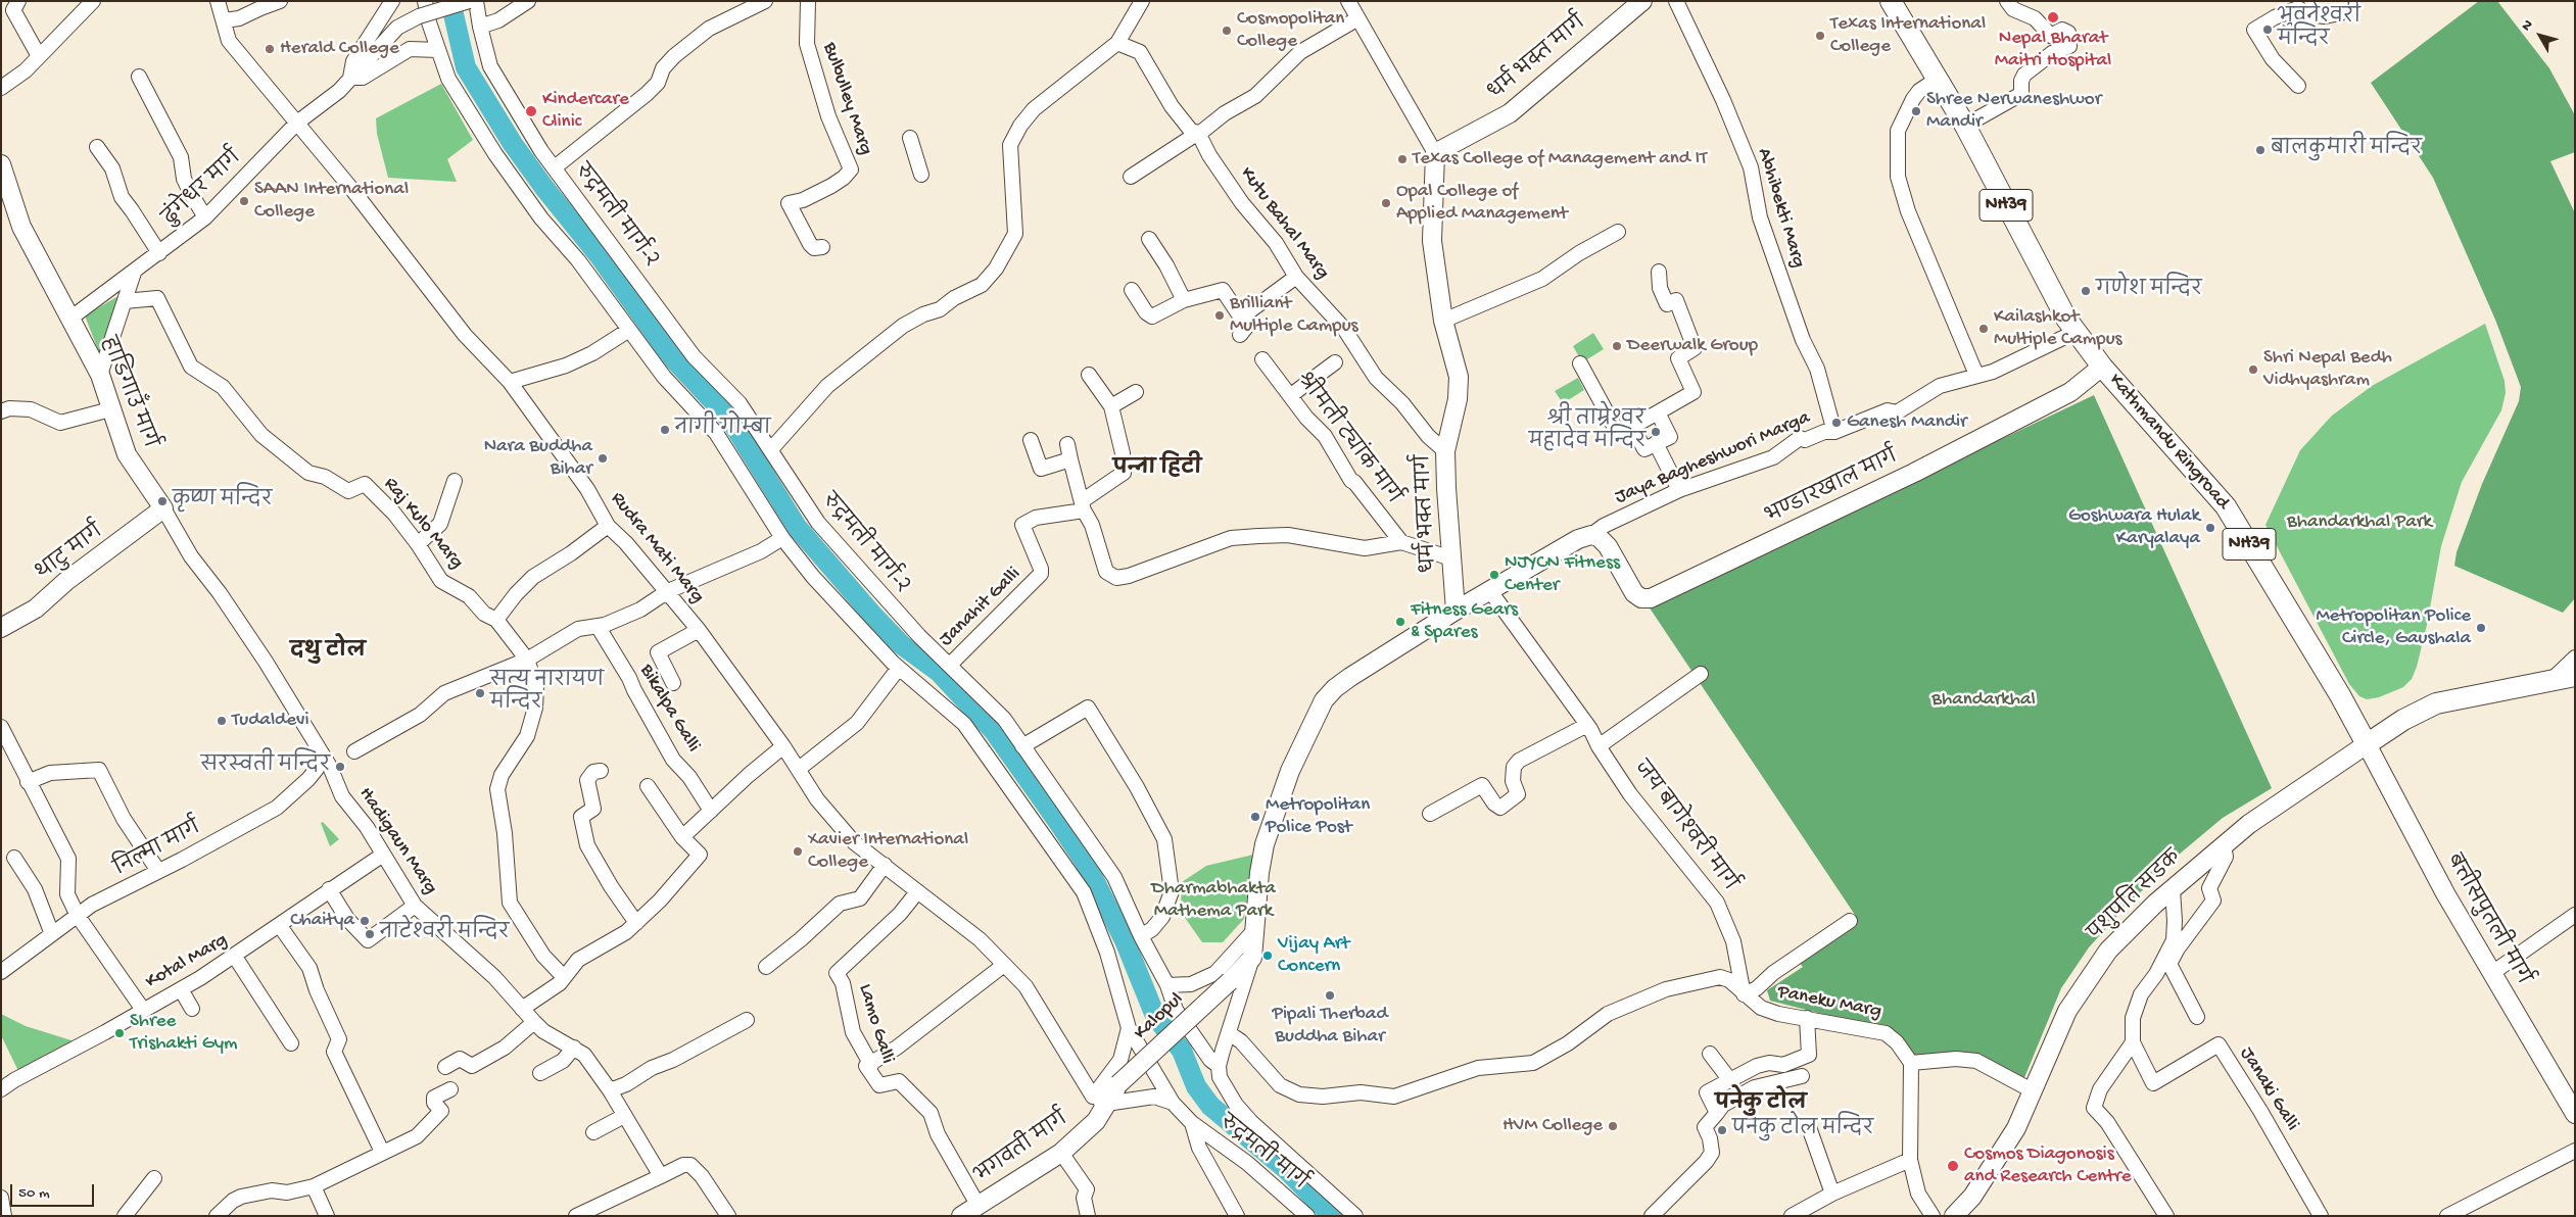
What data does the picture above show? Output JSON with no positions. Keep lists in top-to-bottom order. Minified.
{"streets":{"highway":["NH39","Kathmandu Ringroad"],"main road":["धर्म भक्त मार्ग","हाडिगाउँ मार्ग","भण्डारखाल मार्ग","थाटु मार्ग","पशुपति सडक","बत्तीसपुतली मार्ग","Kalopul","भगवती मार्ग"],"street":["Bulbulley Marg","ढुंगेधर मार्ग","Abhibekti Marg","रुद्रमती मार्ग-२","Kutu Bahal Marg","श्रीमती ट्यांक मार्ग","Jaya Bagheshwori Marga","Raj Kulo Marg","Rudra Mati Marg","Janahit Galli","Bikalpa Galli","जय बागेश्वरी मार्ग","Hadigaun Marg","निल्मा मार्ग","Kotal Marg","Paneku Marg","Lamo Galli","Janaki Galli","रुद्रमती मार्ग"]},"crossings":[["धर्म भक्त मार्ग","Kutu Bahal Marg"],["ढुंगेधर मार्ग","हाडिगाउँ मार्ग"],["ढुंगेधर मार्ग","Rudra Mati Marg"],["Abhibekti Marg","Jaya Bagheshwori Marga"],["रुद्रमती मार्ग-२","Janahit Galli"],["हाडिगाउँ मार्ग","थाटु मार्ग"],["हाडिगाउँ मार्ग","Hadigaun Marg"],["Kathmandu Ringroad","Jaya Bagheshwori Marga"],["Kathmandu Ringroad","भण्डारखाल मार्ग"],["Kathmandu Ringroad","पशुपति सडक"],["Kathmandu Ringroad","बत्तीसपुतली मार्ग"],["Jaya Bagheshwori Marga","भण्डारखाल मार्ग"],["Rudra Mati Marg","Lamo Galli"],["Rudra Mati Marg","भगवती मार्ग"],["थाटु मार्ग","Hadigaun Marg"],["जय बागेश्वरी मार्ग","Paneku Marg"],["Hadigaun Marg","निल्मा मार्ग"],["Hadigaun Marg","Kotal Marg"],["पशुपति सडक","बत्तीसपुतली मार्ग"],["पशुपति सडक","Janaki Galli"],["Kalopul","भगवती मार्ग"],["Lamo Galli","भगवती मार्ग"]],"districts":["पन्ना हिटी","दथु टोल","पनेकु टोल"],"parks":["Bhandarkhal Park","Bhandarkhal","Dharmabhakta Mathema Park"],"places":["Nepal Bharat Maitri Hospital","भुवनेश्वरी मन्दिर","Cosmopolitan College","Texas International College","Herald College","Kindercare Clinic","Shree Nerwaneshwor Mandir","बालकुमारी मन्दिर","Texas College of Management and IT","SAAN International College","Opal College of Applied Management","गणेश मन्दिर","Brilliant Multiple Campus","Kailashkot Multiple Campus","Deerwalk Group","Shri Nepal Bedh Vidhyashram","Ganesh Mandir","नागी गोम्बा","श्री ताम्रेश्वर महादेव मन्दिर","Nara Buddha Bihar","कृष्ण मन्दिर","Goshwara Hulak Karyalaya","NJYCN Fitness Center","Fitness Gears & Spares","Metropolitan Police Circle, Gaushala","सत्य नारायण मन्दिर","Tudaldevi","सरस्वती मन्दिर","Metropolitan Police Post","Xavier International College","Chaitya","नाटेश्वरी मन्दिर","Vijay Art Concern","Pipali Therbad Buddha Bihar","Shree Trishakti Gym","HVM College","पनेकु टोल मन्दिर","Cosmos Diagonosis and Research Centre"],"scale_bar":"50 m","north":"top left"}
